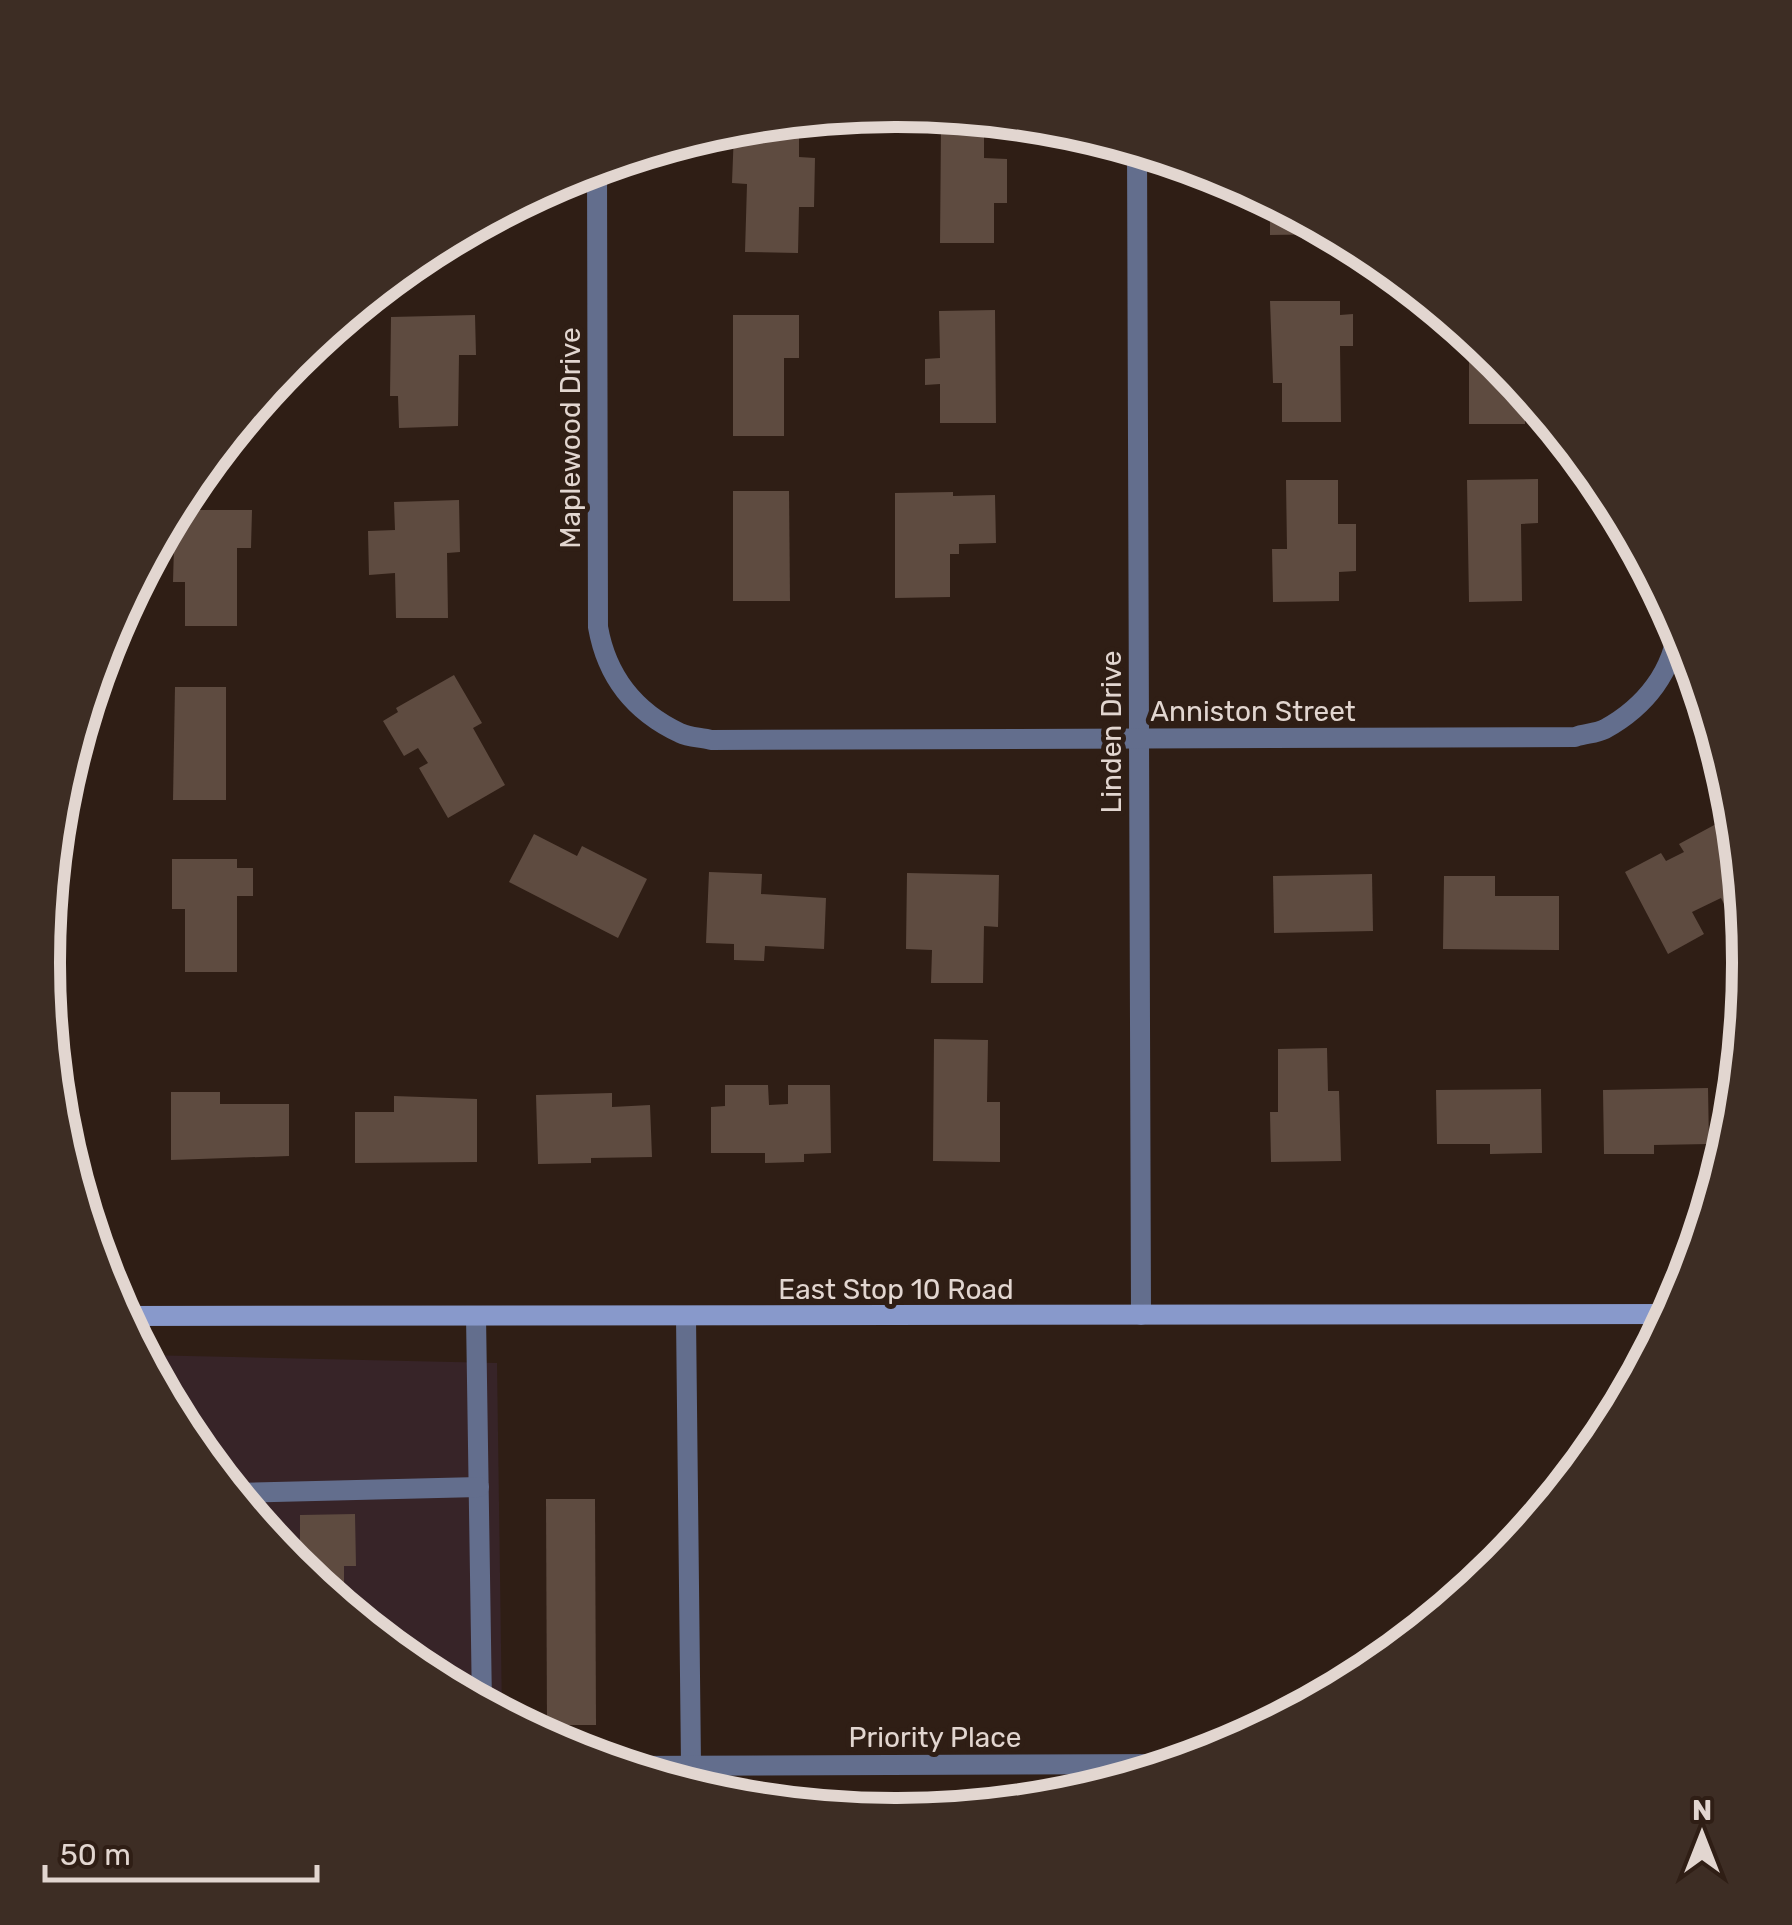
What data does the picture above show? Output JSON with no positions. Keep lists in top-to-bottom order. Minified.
{"streets":{"street":["Maplewood Drive","Anniston Street","Linden Drive","East Stop 10 Road","Priority Place"]},"crossings":[["Maplewood Drive","Anniston Street"],["Anniston Street","Linden Drive"],["Linden Drive","East Stop 10 Road"]],"scale_bar":"50 m","north":"top"}
